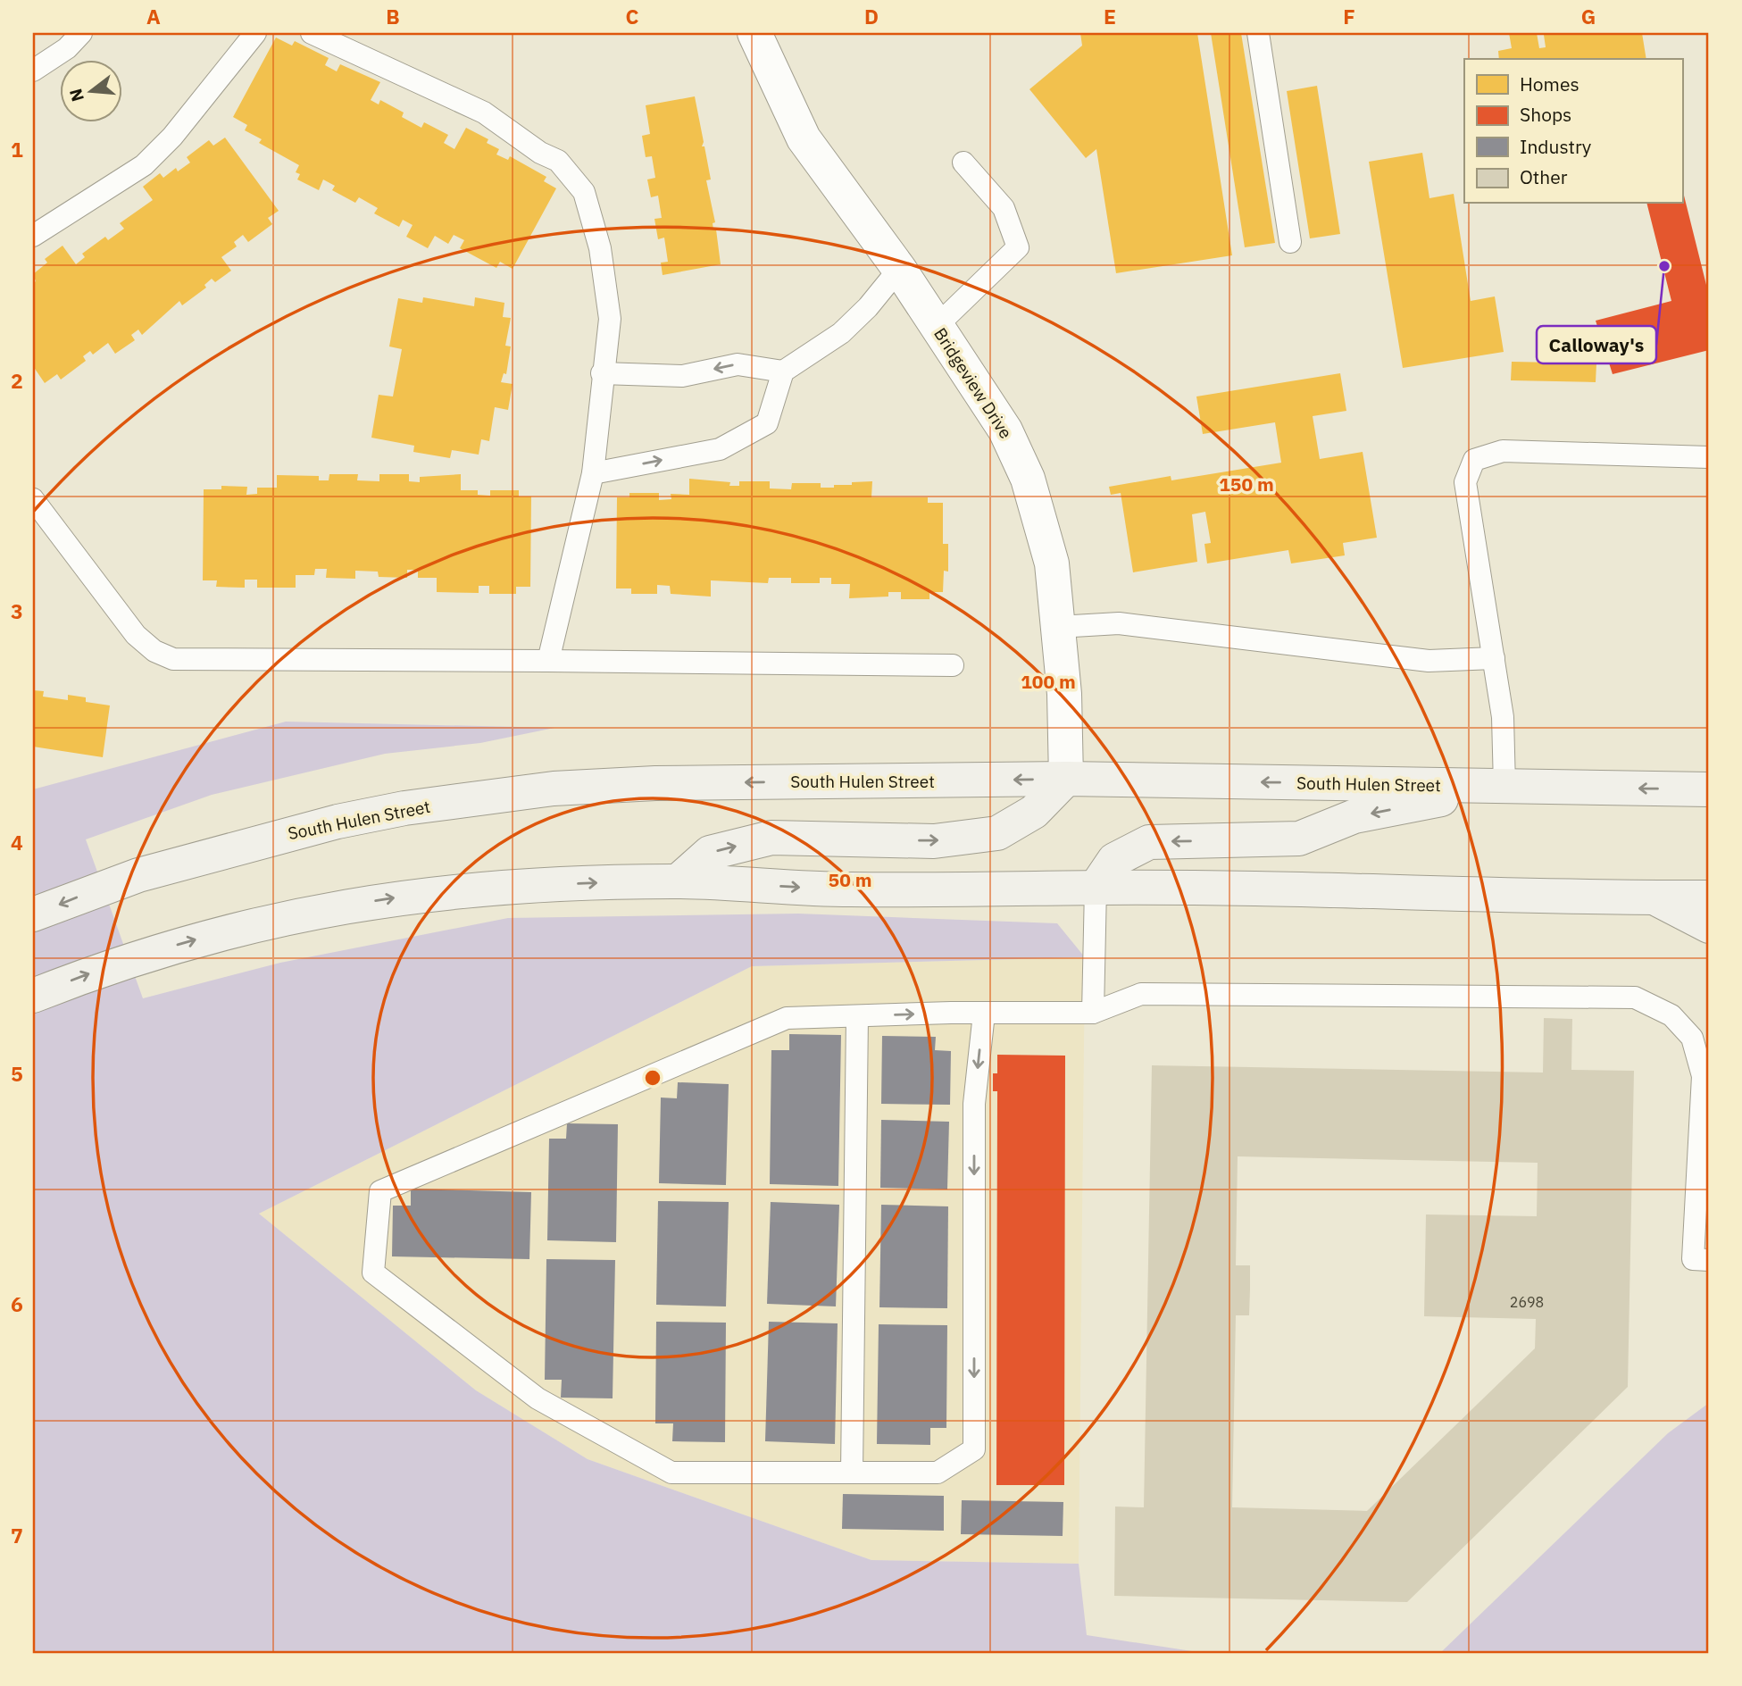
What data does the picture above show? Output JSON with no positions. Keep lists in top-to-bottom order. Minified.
{"streets":{"main road":["South Hulen Street"],"street":["Bridgeview Drive"]},"crossings":[["Bridgeview Drive","South Hulen Street"]],"places":["Calloway's"],"house_numbers":["2698"],"legend":["Homes","Shops","Industry","Other"],"north":"left","grid":{"columns":["A","B","C","D","E","F","G"],"rows":["1","2","3","4","5","6","7"]},"rings":["150 m","100 m","50 m"]}
